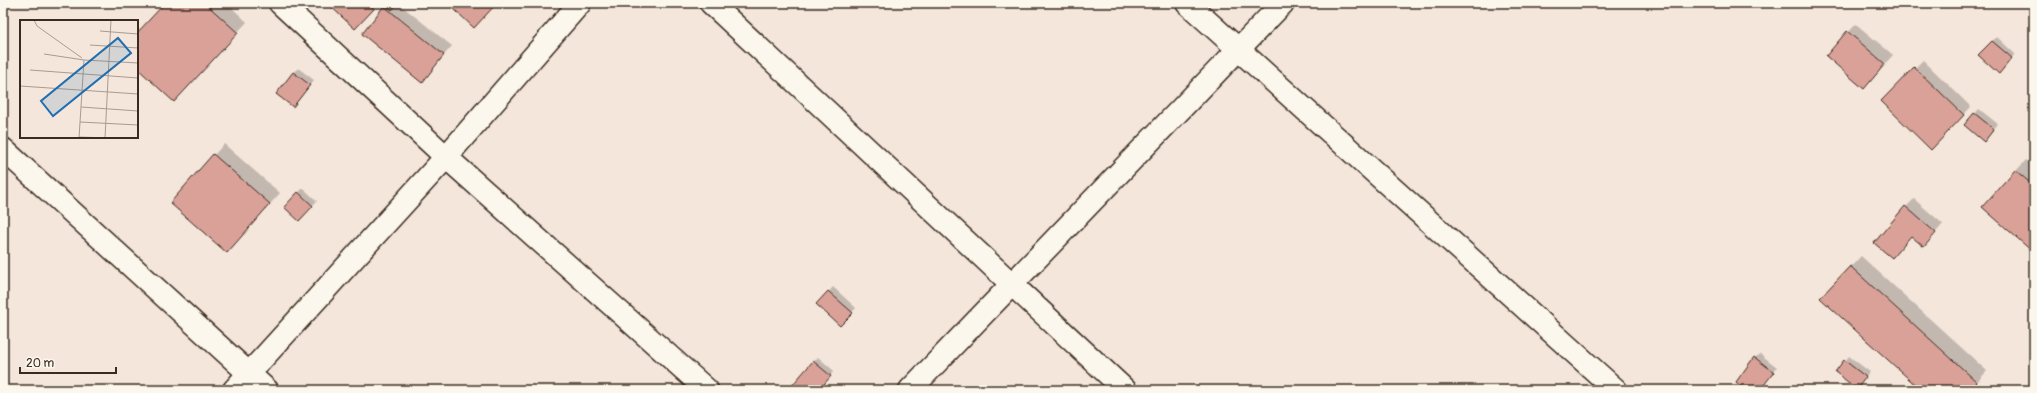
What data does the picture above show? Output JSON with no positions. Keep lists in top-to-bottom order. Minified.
{"scale_bar":"20 m"}
